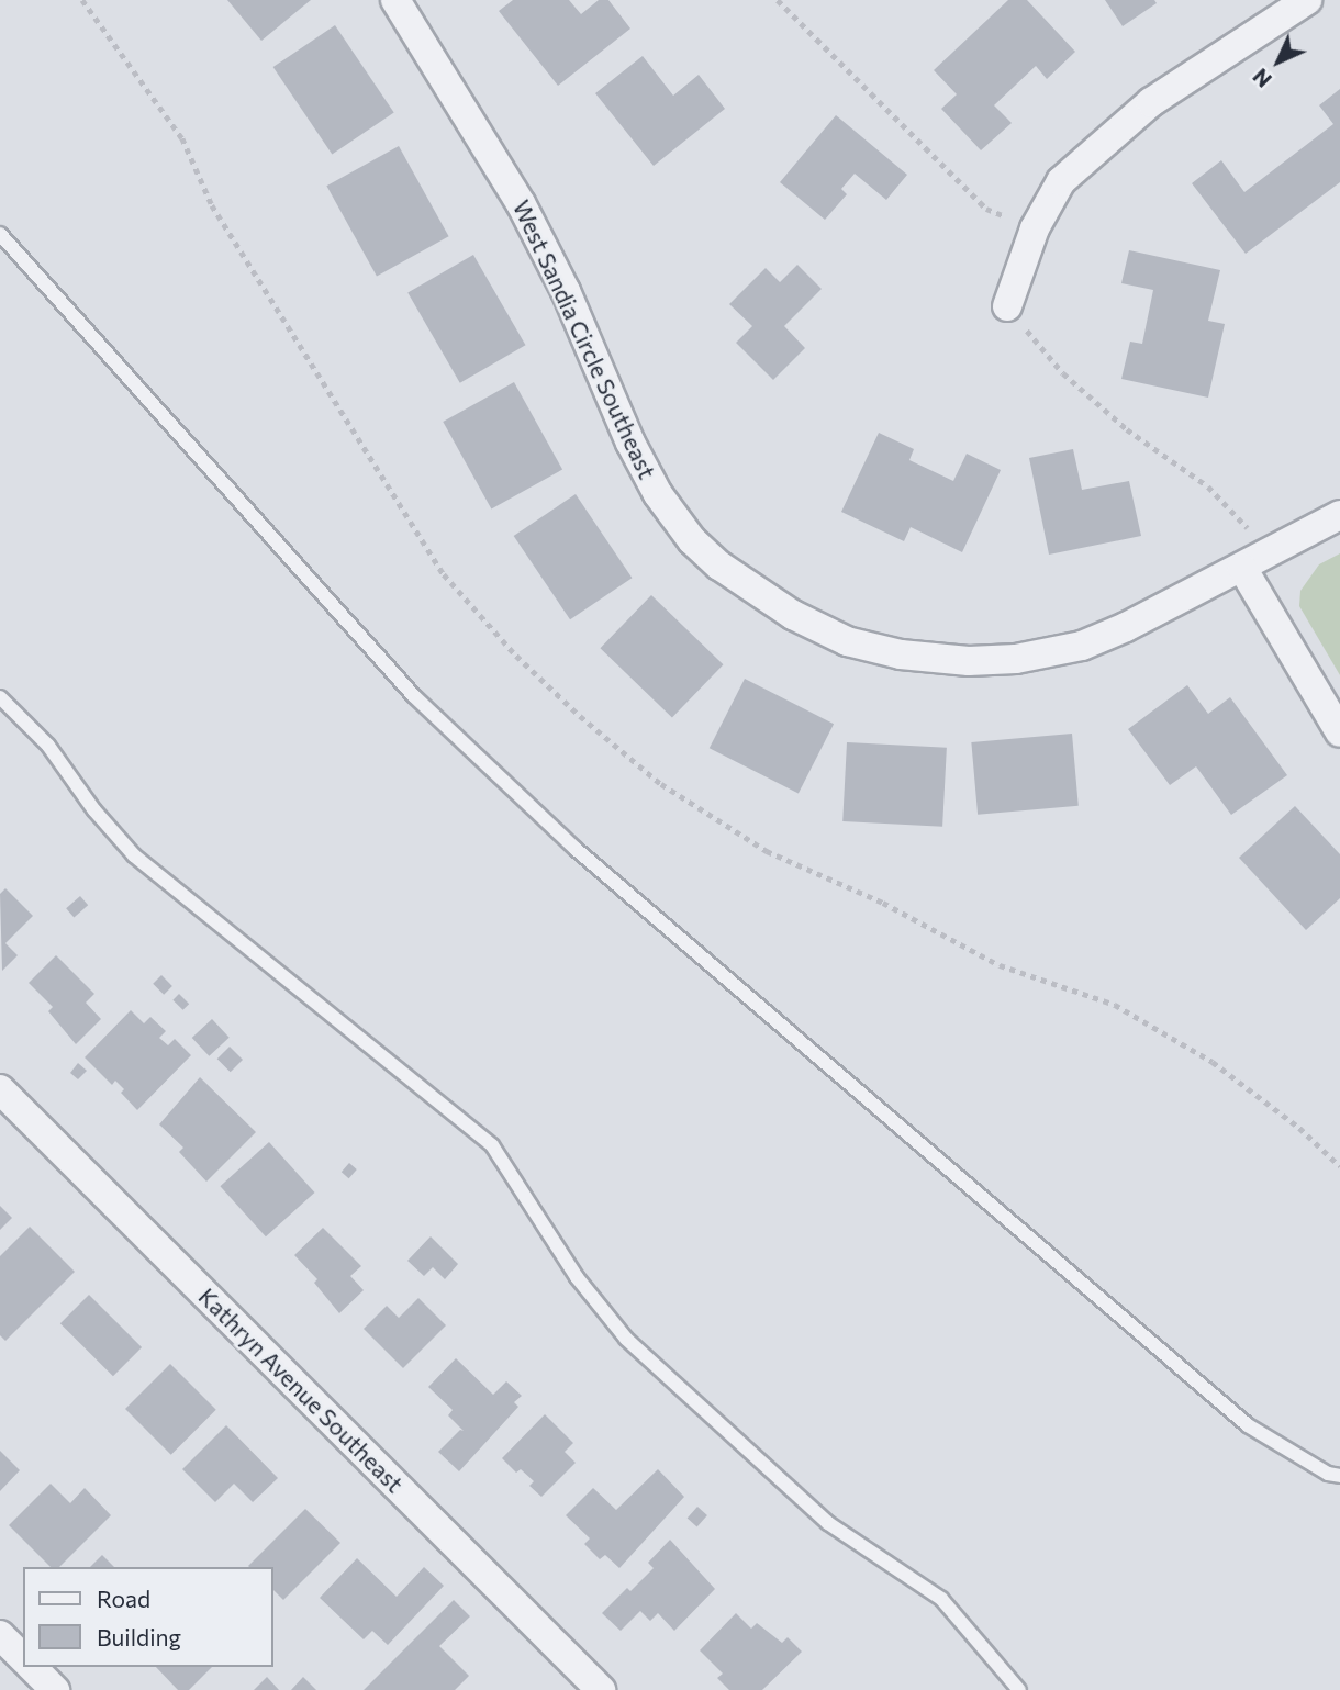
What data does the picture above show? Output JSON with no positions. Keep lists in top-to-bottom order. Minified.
{"streets":{"street":["West Sandia Circle Southeast","Kathryn Avenue Southeast"]},"legend":["Road","Building"],"north":"bottom left"}
